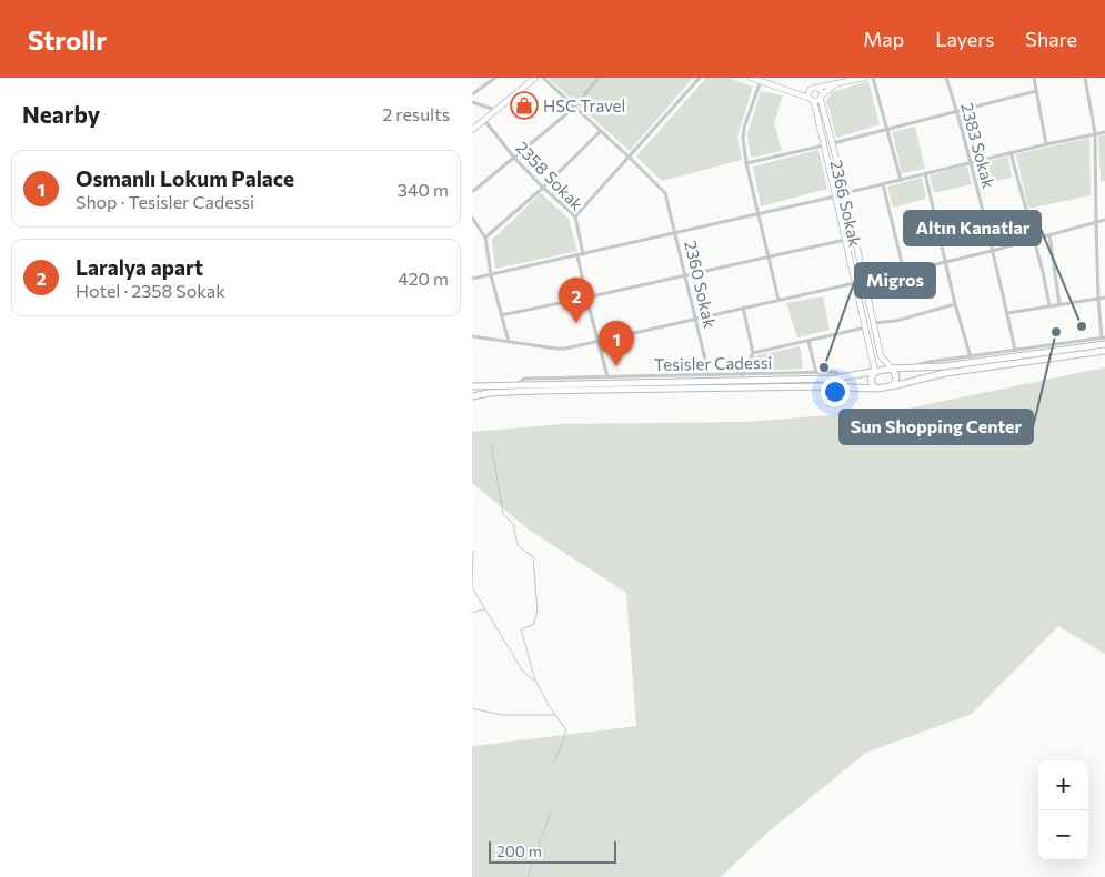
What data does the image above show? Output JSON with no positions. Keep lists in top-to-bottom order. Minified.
{"streets":{"street":["2383 Sokak","2358 Sokak","2366 Sokak","2360 Sokak","Tesisler Cadessi"]},"crossings":[["2358 Sokak","Tesisler Cadessi"],["2360 Sokak","Tesisler Cadessi"]],"places":{"shop":["HSC Travel"],"other":["Altın Kanatlar","Sun Shopping Center","Migros"]},"scale_bar":"200 m","page":{"header":"Strollr","nav":["Map","Layers","Share"],"heading":["Nearby","2 results"],"list":[{"mark":"1","name":"Osmanlı Lokum Palace","note":"Shop · Tesisler Cadessi","value":"340 m"},{"mark":"2","name":"Laralya apart","note":"Hotel · 2358 Sokak","value":"420 m"}],"pins":["2","1"],"map_buttons":["+","−"],"scale":"200 m"}}
